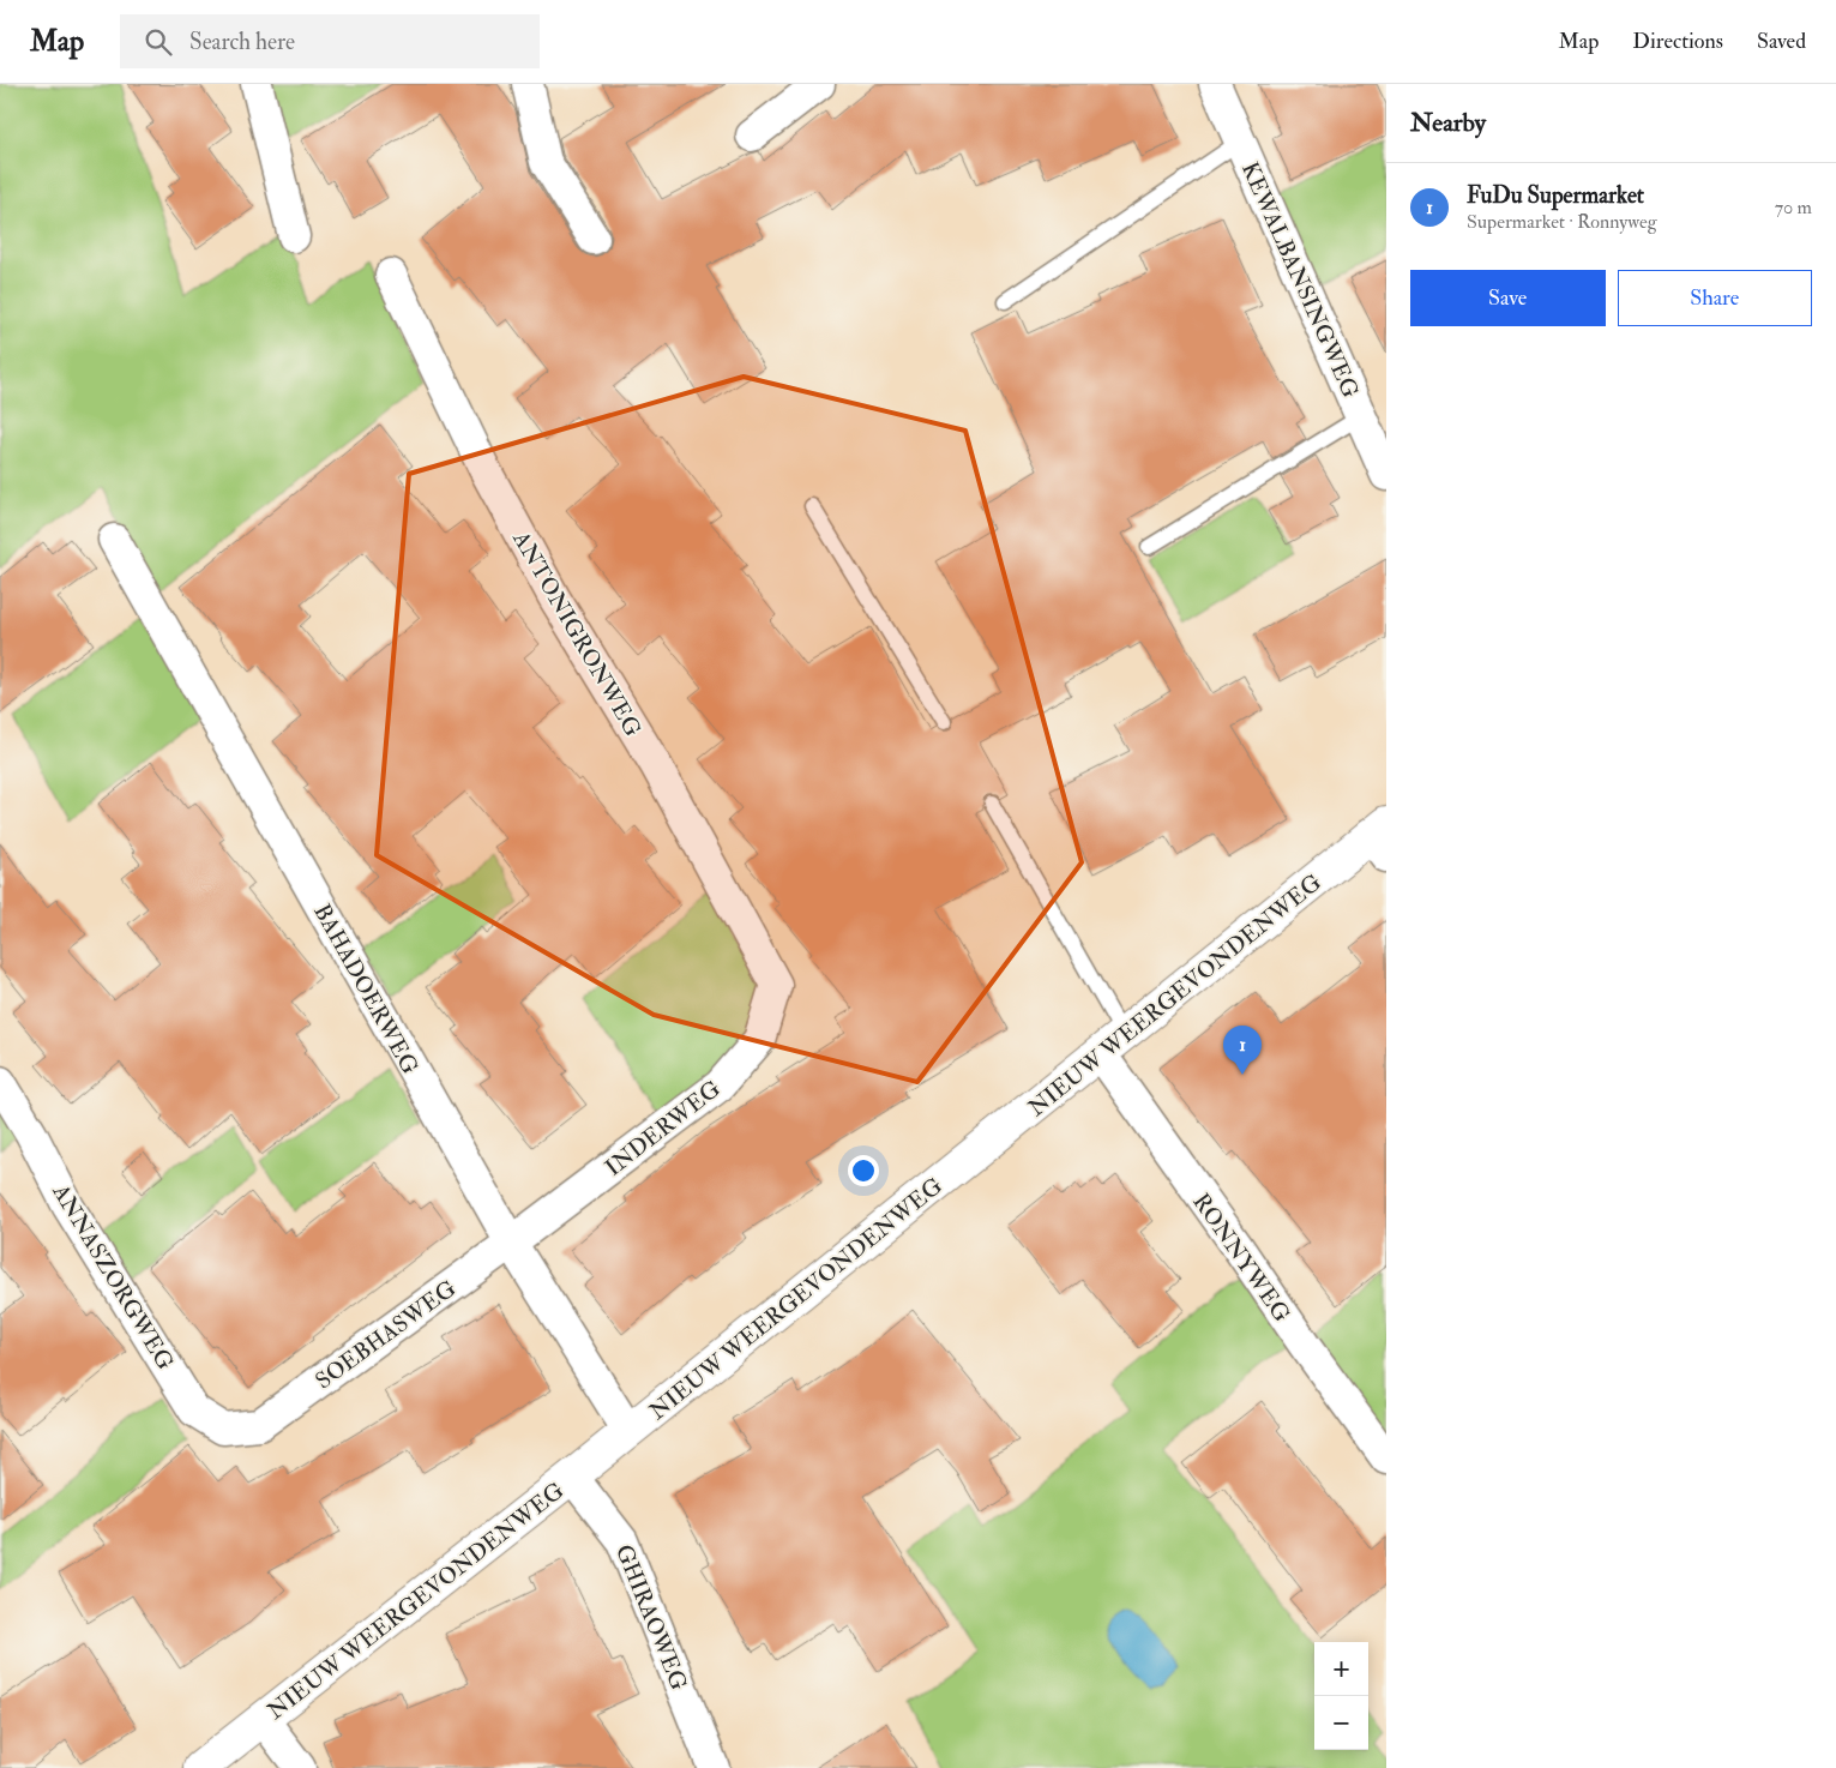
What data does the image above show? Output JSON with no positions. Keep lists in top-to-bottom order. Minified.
{"streets":{"street":["KEWALBANSINGWEG","ANTONIGRONWEG","BAHADOERWEG","NIEUW WEERGEVONDENWEG","INDERWEG","RONNYWEG","ANNASZORGWEG","SOEBHASWEG","GHIRAOWEG"]},"crossings":[["ANTONIGRONWEG","INDERWEG"],["BAHADOERWEG","NIEUW WEERGEVONDENWEG"],["BAHADOERWEG","INDERWEG"],["BAHADOERWEG","SOEBHASWEG"],["NIEUW WEERGEVONDENWEG","RONNYWEG"],["NIEUW WEERGEVONDENWEG","GHIRAOWEG"],["INDERWEG","SOEBHASWEG"],["ANNASZORGWEG","SOEBHASWEG"]],"page":{"header":"Map","search":"Search here","nav":["Map","Directions","Saved"],"heading":"Nearby","list":[{"mark":"1","name":"FuDu Supermarket","note":"Supermarket · Ronnyweg","value":"70 m"}],"buttons":["Save","Share"],"pins":"1","map_buttons":["+","−"]}}
